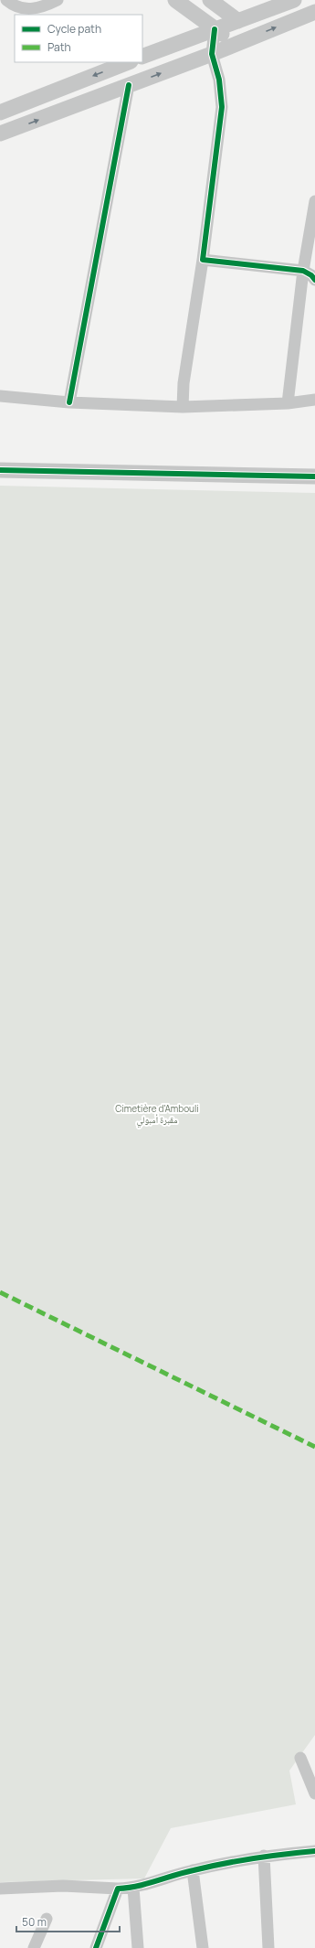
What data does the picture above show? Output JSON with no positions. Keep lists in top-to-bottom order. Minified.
{"parks":["Cimetière d'Ambouli مقبرة أمبولي"],"legend":["Cycle path","Path"],"scale_bar":"50 m"}
